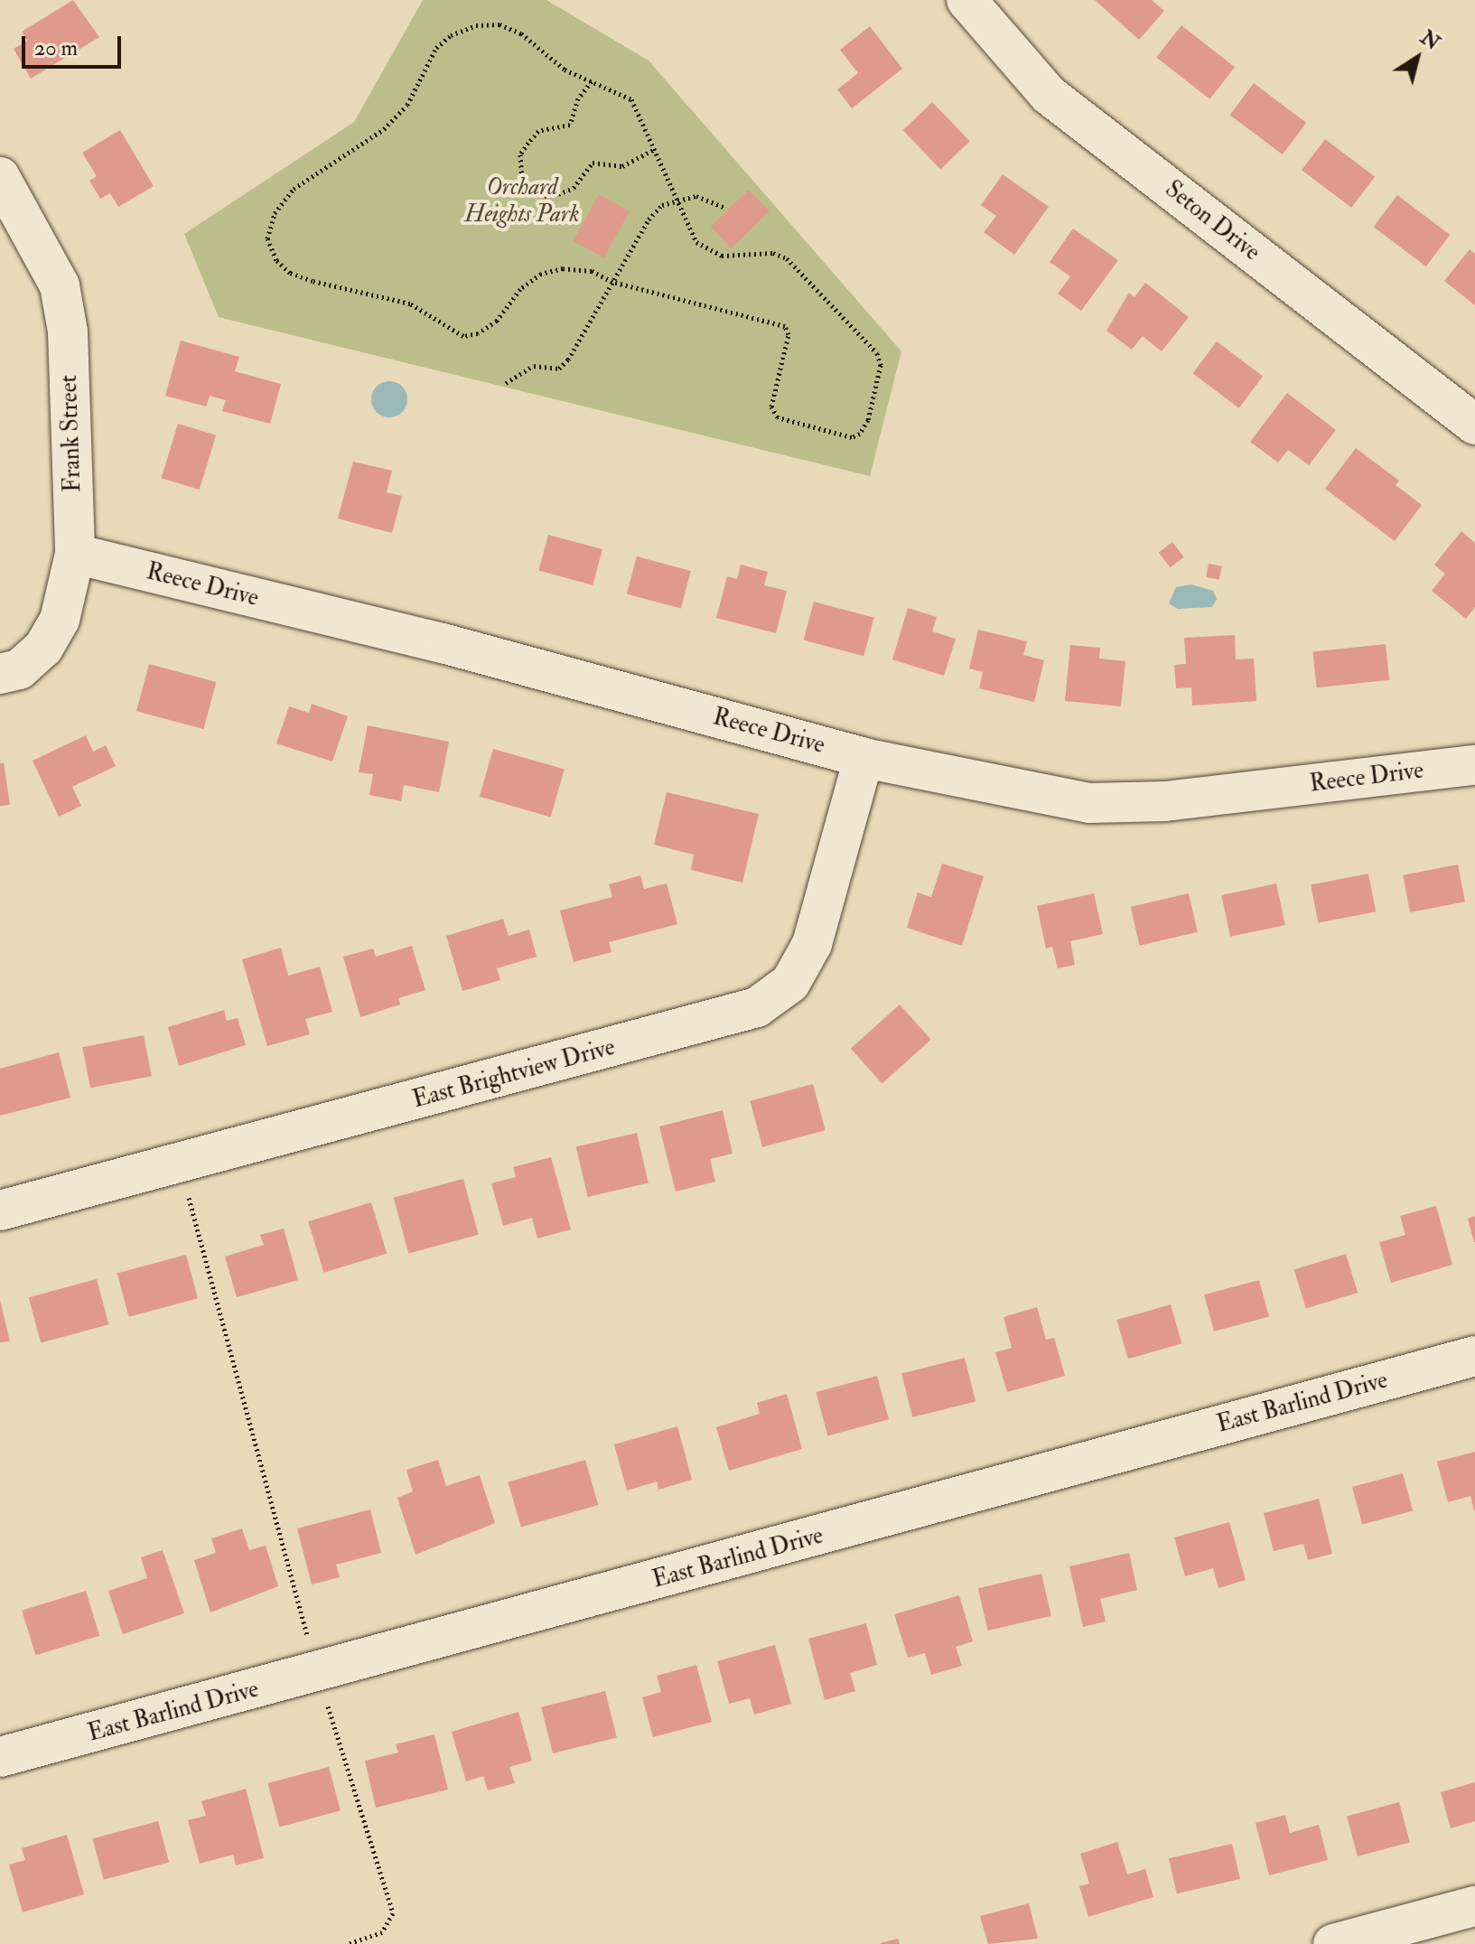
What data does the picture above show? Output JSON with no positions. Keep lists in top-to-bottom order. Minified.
{"streets":{"street":["Seton Drive","Frank Street","Reece Drive","East Brightview Drive","East Barlind Drive"]},"crossings":[["Frank Street","Reece Drive"],["Reece Drive","East Brightview Drive"]],"parks":["Orchard Heights Park"],"scale_bar":"20 m","north":"top right"}
